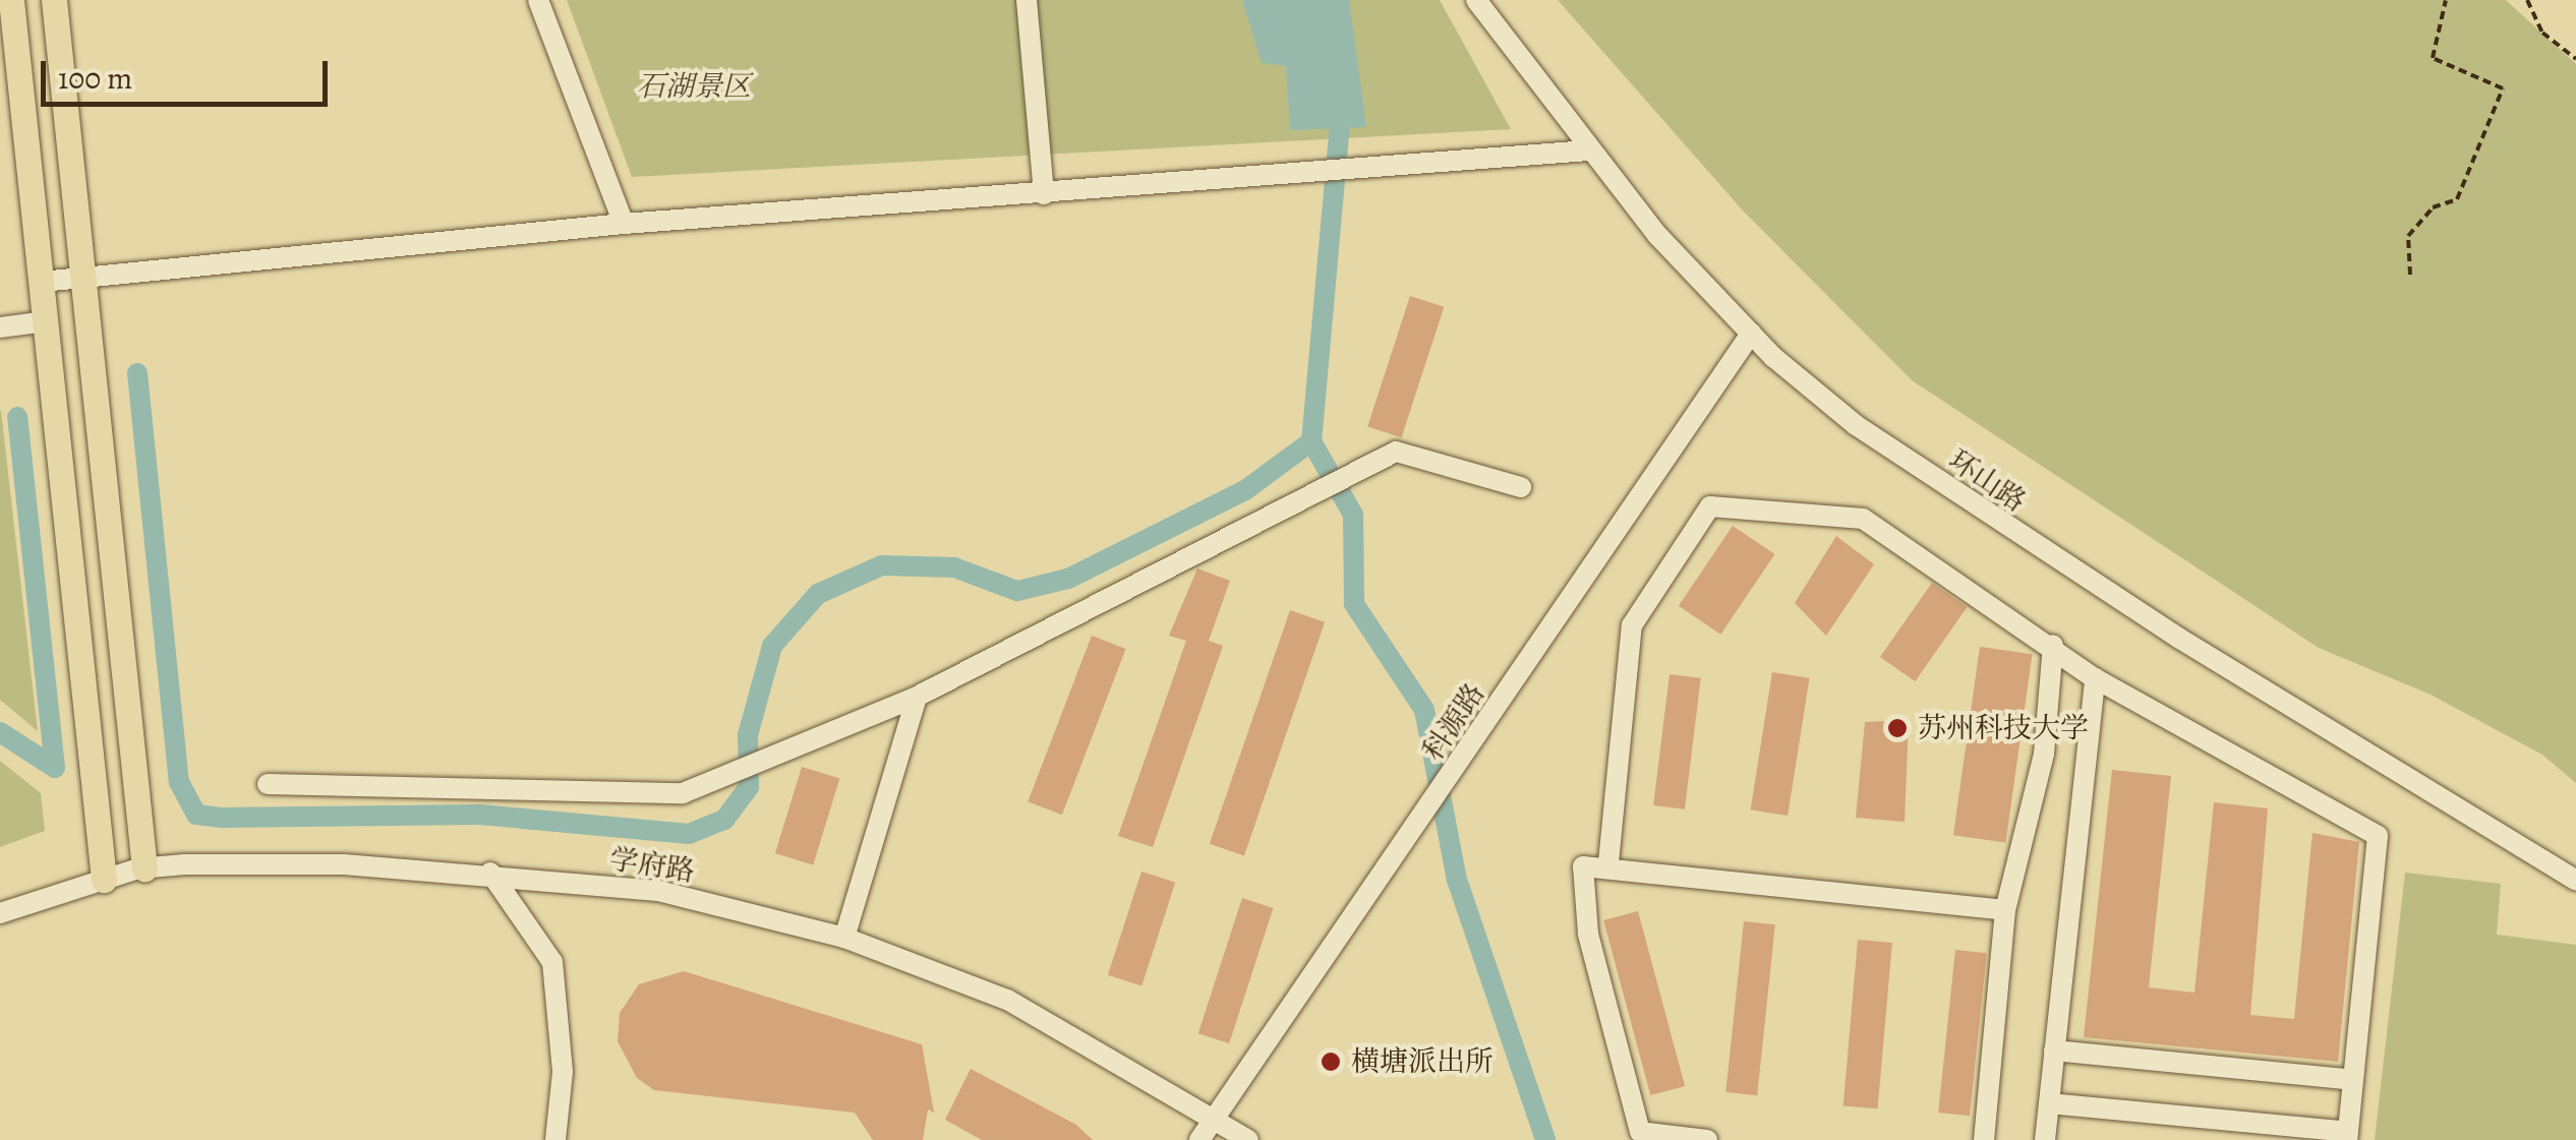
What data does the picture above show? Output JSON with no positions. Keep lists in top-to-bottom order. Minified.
{"streets":{"street":["环山路","科源路","学府路"]},"crossings":[["环山路","科源路"],["科源路","学府路"]],"parks":["石湖景区"],"places":["苏州科技大学","横塘派出所"],"scale_bar":"100 m"}
